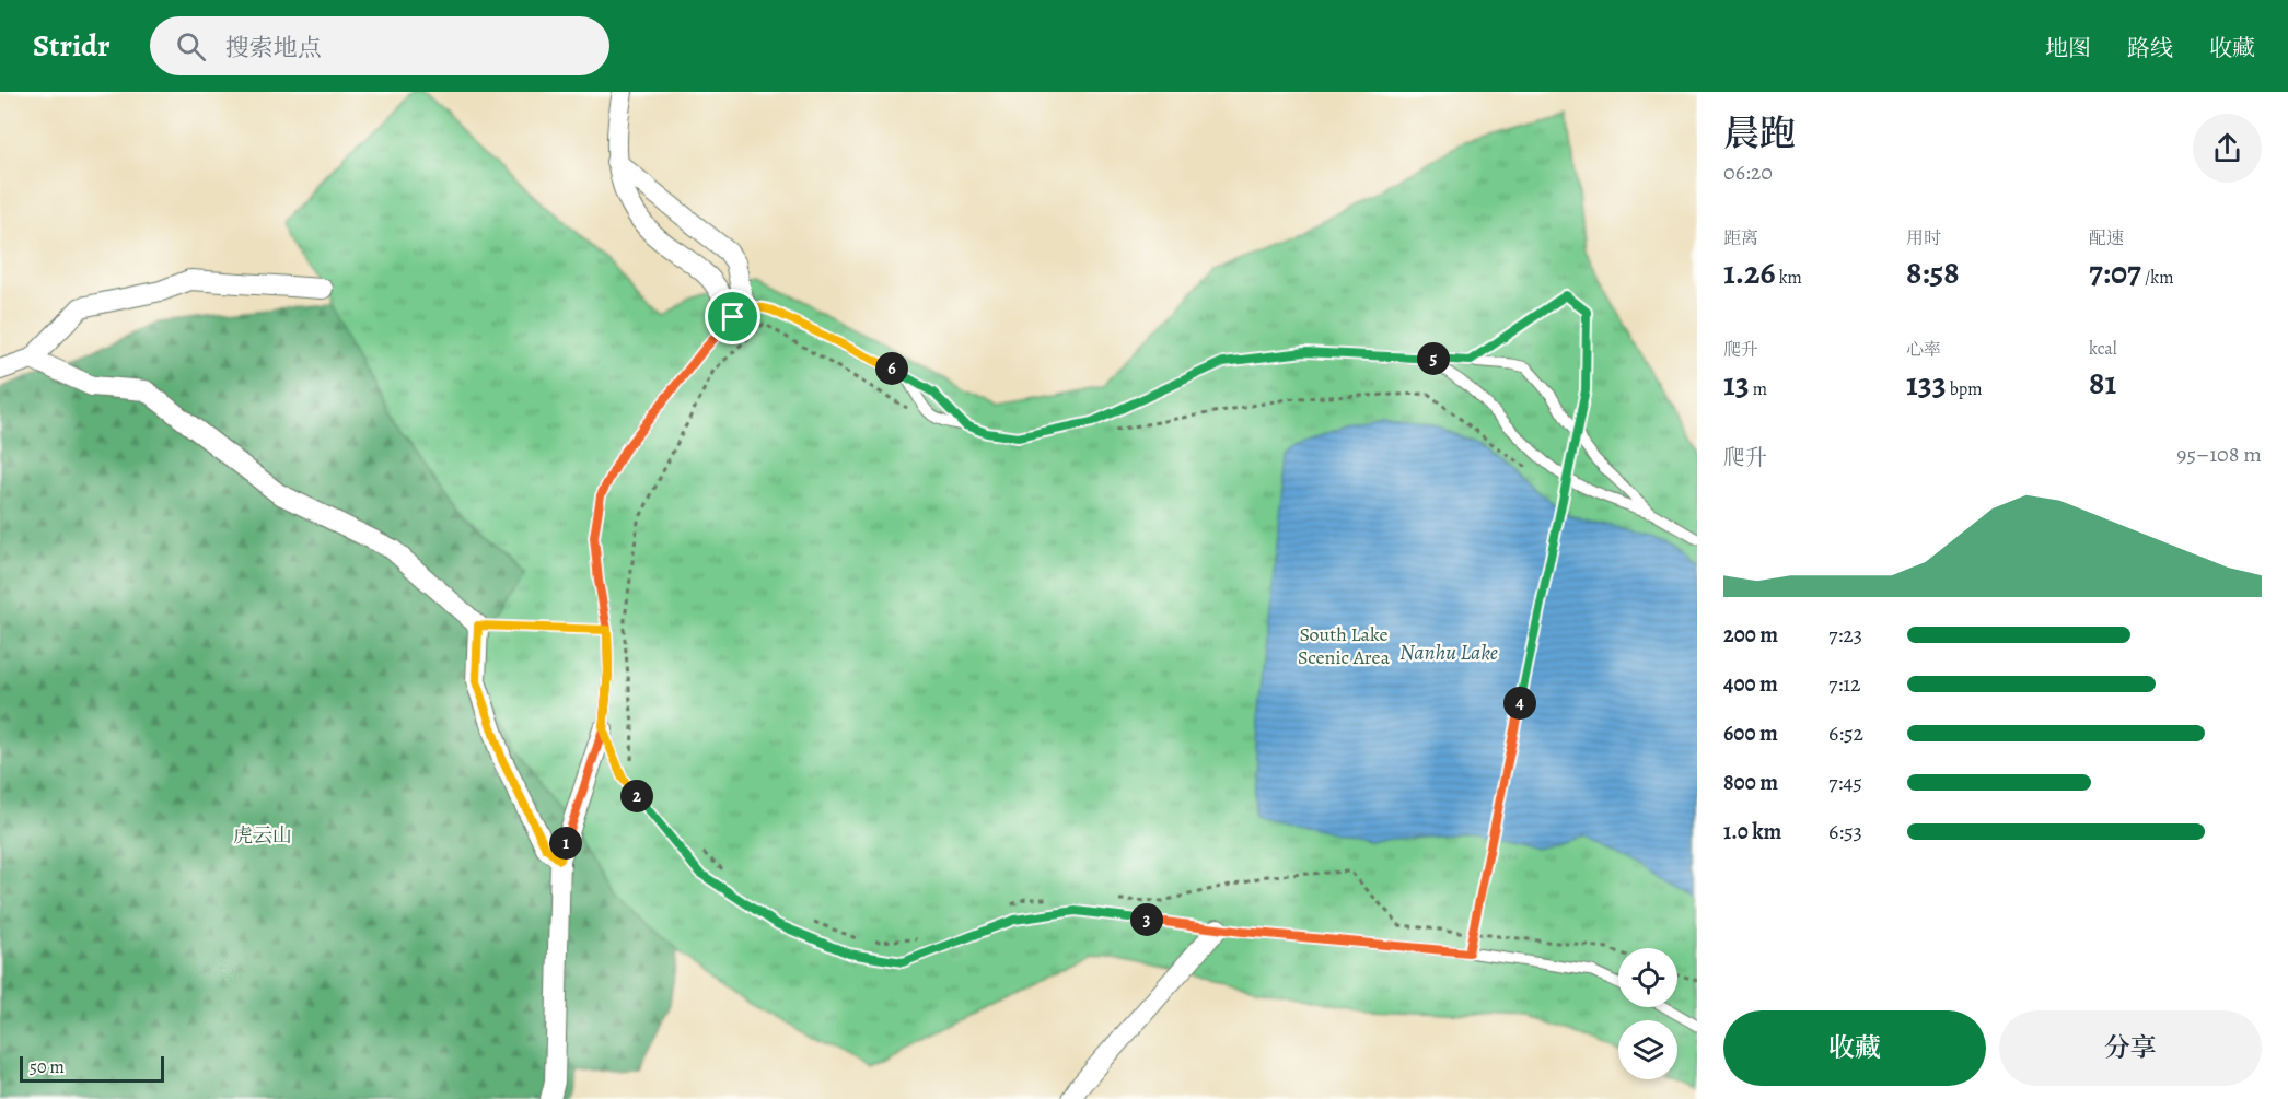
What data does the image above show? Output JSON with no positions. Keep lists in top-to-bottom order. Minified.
{"water":["Nanhu Lake"],"parks":["South Lake Scenic Area","虎云山"],"scale_bar":"50 m","page":{"header":"Stridr","search":"搜索地点","nav":["地图","路线","收藏"],"heading":["晨跑","06:20"],"stats":[["距离","1.26 km"],["用时","8:58"],["配速","7:07 /km"],["爬升","13 m"],["心率","133 bpm"],["kcal","81"]],"pins":["5","6","4","2","1","3"],"chart":["爬升","95–108 m"],"list":[{"name":"200 m","note":"7:23"},{"name":"400 m","note":"7:12"},{"name":"600 m","note":"6:52"},{"name":"800 m","note":"7:45"},{"name":"1.0 km","note":"6:53"}],"buttons":["收藏","分享"],"scale":"50 m"}}
